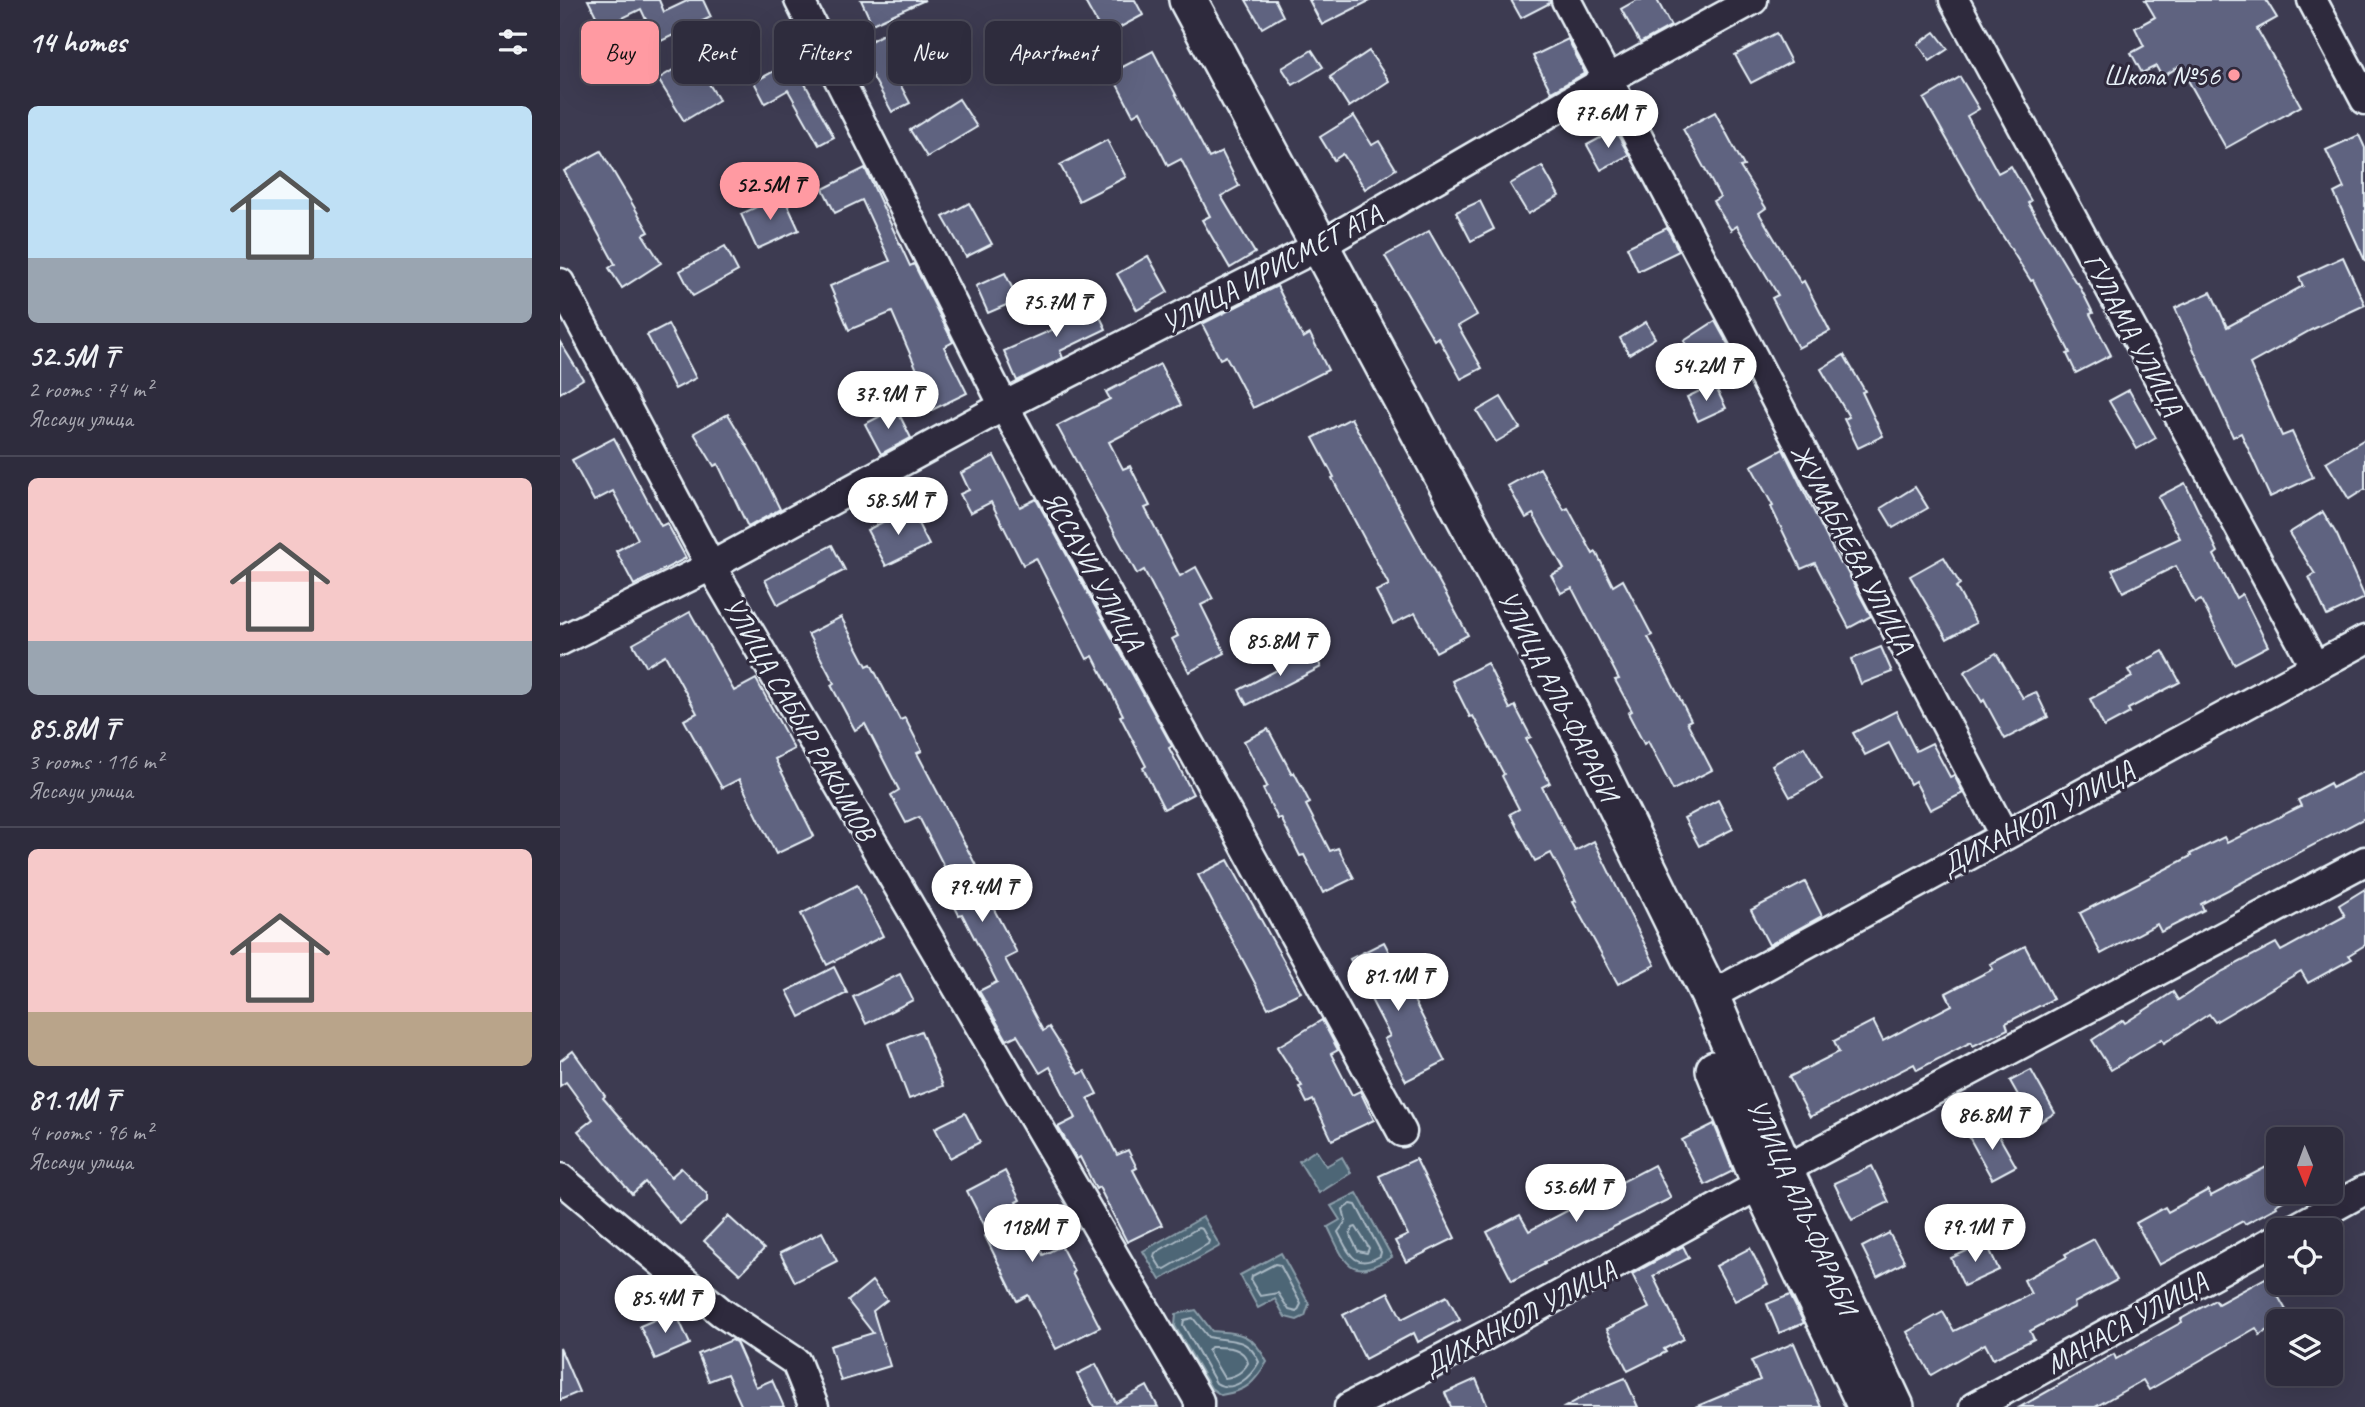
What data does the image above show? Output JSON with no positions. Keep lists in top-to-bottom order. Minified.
{"streets":{"main road":["УЛИЦА АЛЬ-ФАРАБИ"],"street":["УЛИЦА ИРИСМЕТ АТА","ГУЛАМА УЛИЦА","ЖУМАБАЕВА УЛИЦА","ЯССАУИ УЛИЦА","УЛИЦА САБЫР РАКЫМОВ","ДИХАНКОЛ УЛИЦА","МАНАСА УЛИЦА"]},"crossings":[["УЛИЦА ИРИСМЕТ АТА","ЖУМАБАЕВА УЛИЦА"],["УЛИЦА ИРИСМЕТ АТА","ЯССАУИ УЛИЦА"],["УЛИЦА ИРИСМЕТ АТА","УЛИЦА АЛЬ-ФАРАБИ"],["УЛИЦА ИРИСМЕТ АТА","УЛИЦА САБЫР РАКЫМОВ"],["ГУЛАМА УЛИЦА","ДИХАНКОЛ УЛИЦА"],["ЖУМАБАЕВА УЛИЦА","ДИХАНКОЛ УЛИЦА"],["УЛИЦА АЛЬ-ФАРАБИ","ДИХАНКОЛ УЛИЦА"]],"places":["Школа №56"],"north":"bottom","page":{"heading":"14 homes","chip":["Buy","Rent","Filters","New","Apartment"],"list":[{"name":"52.5M ₸","note":"2 rooms · 74 m² · Яссауи улица"},{"name":"85.8M ₸","note":"3 rooms · 116 m² · Яссауи улица"},{"name":"81.1M ₸","note":"4 rooms · 96 m² · Яссауи улица"}],"price":["77.6M ₸","52.5M ₸","75.7M ₸","54.2M ₸","37.9M ₸","58.5M ₸","85.8M ₸","79.4M ₸","81.1M ₸","86.8M ₸","53.6M ₸","118M ₸","79.1M ₸","85.4M ₸"]}}
